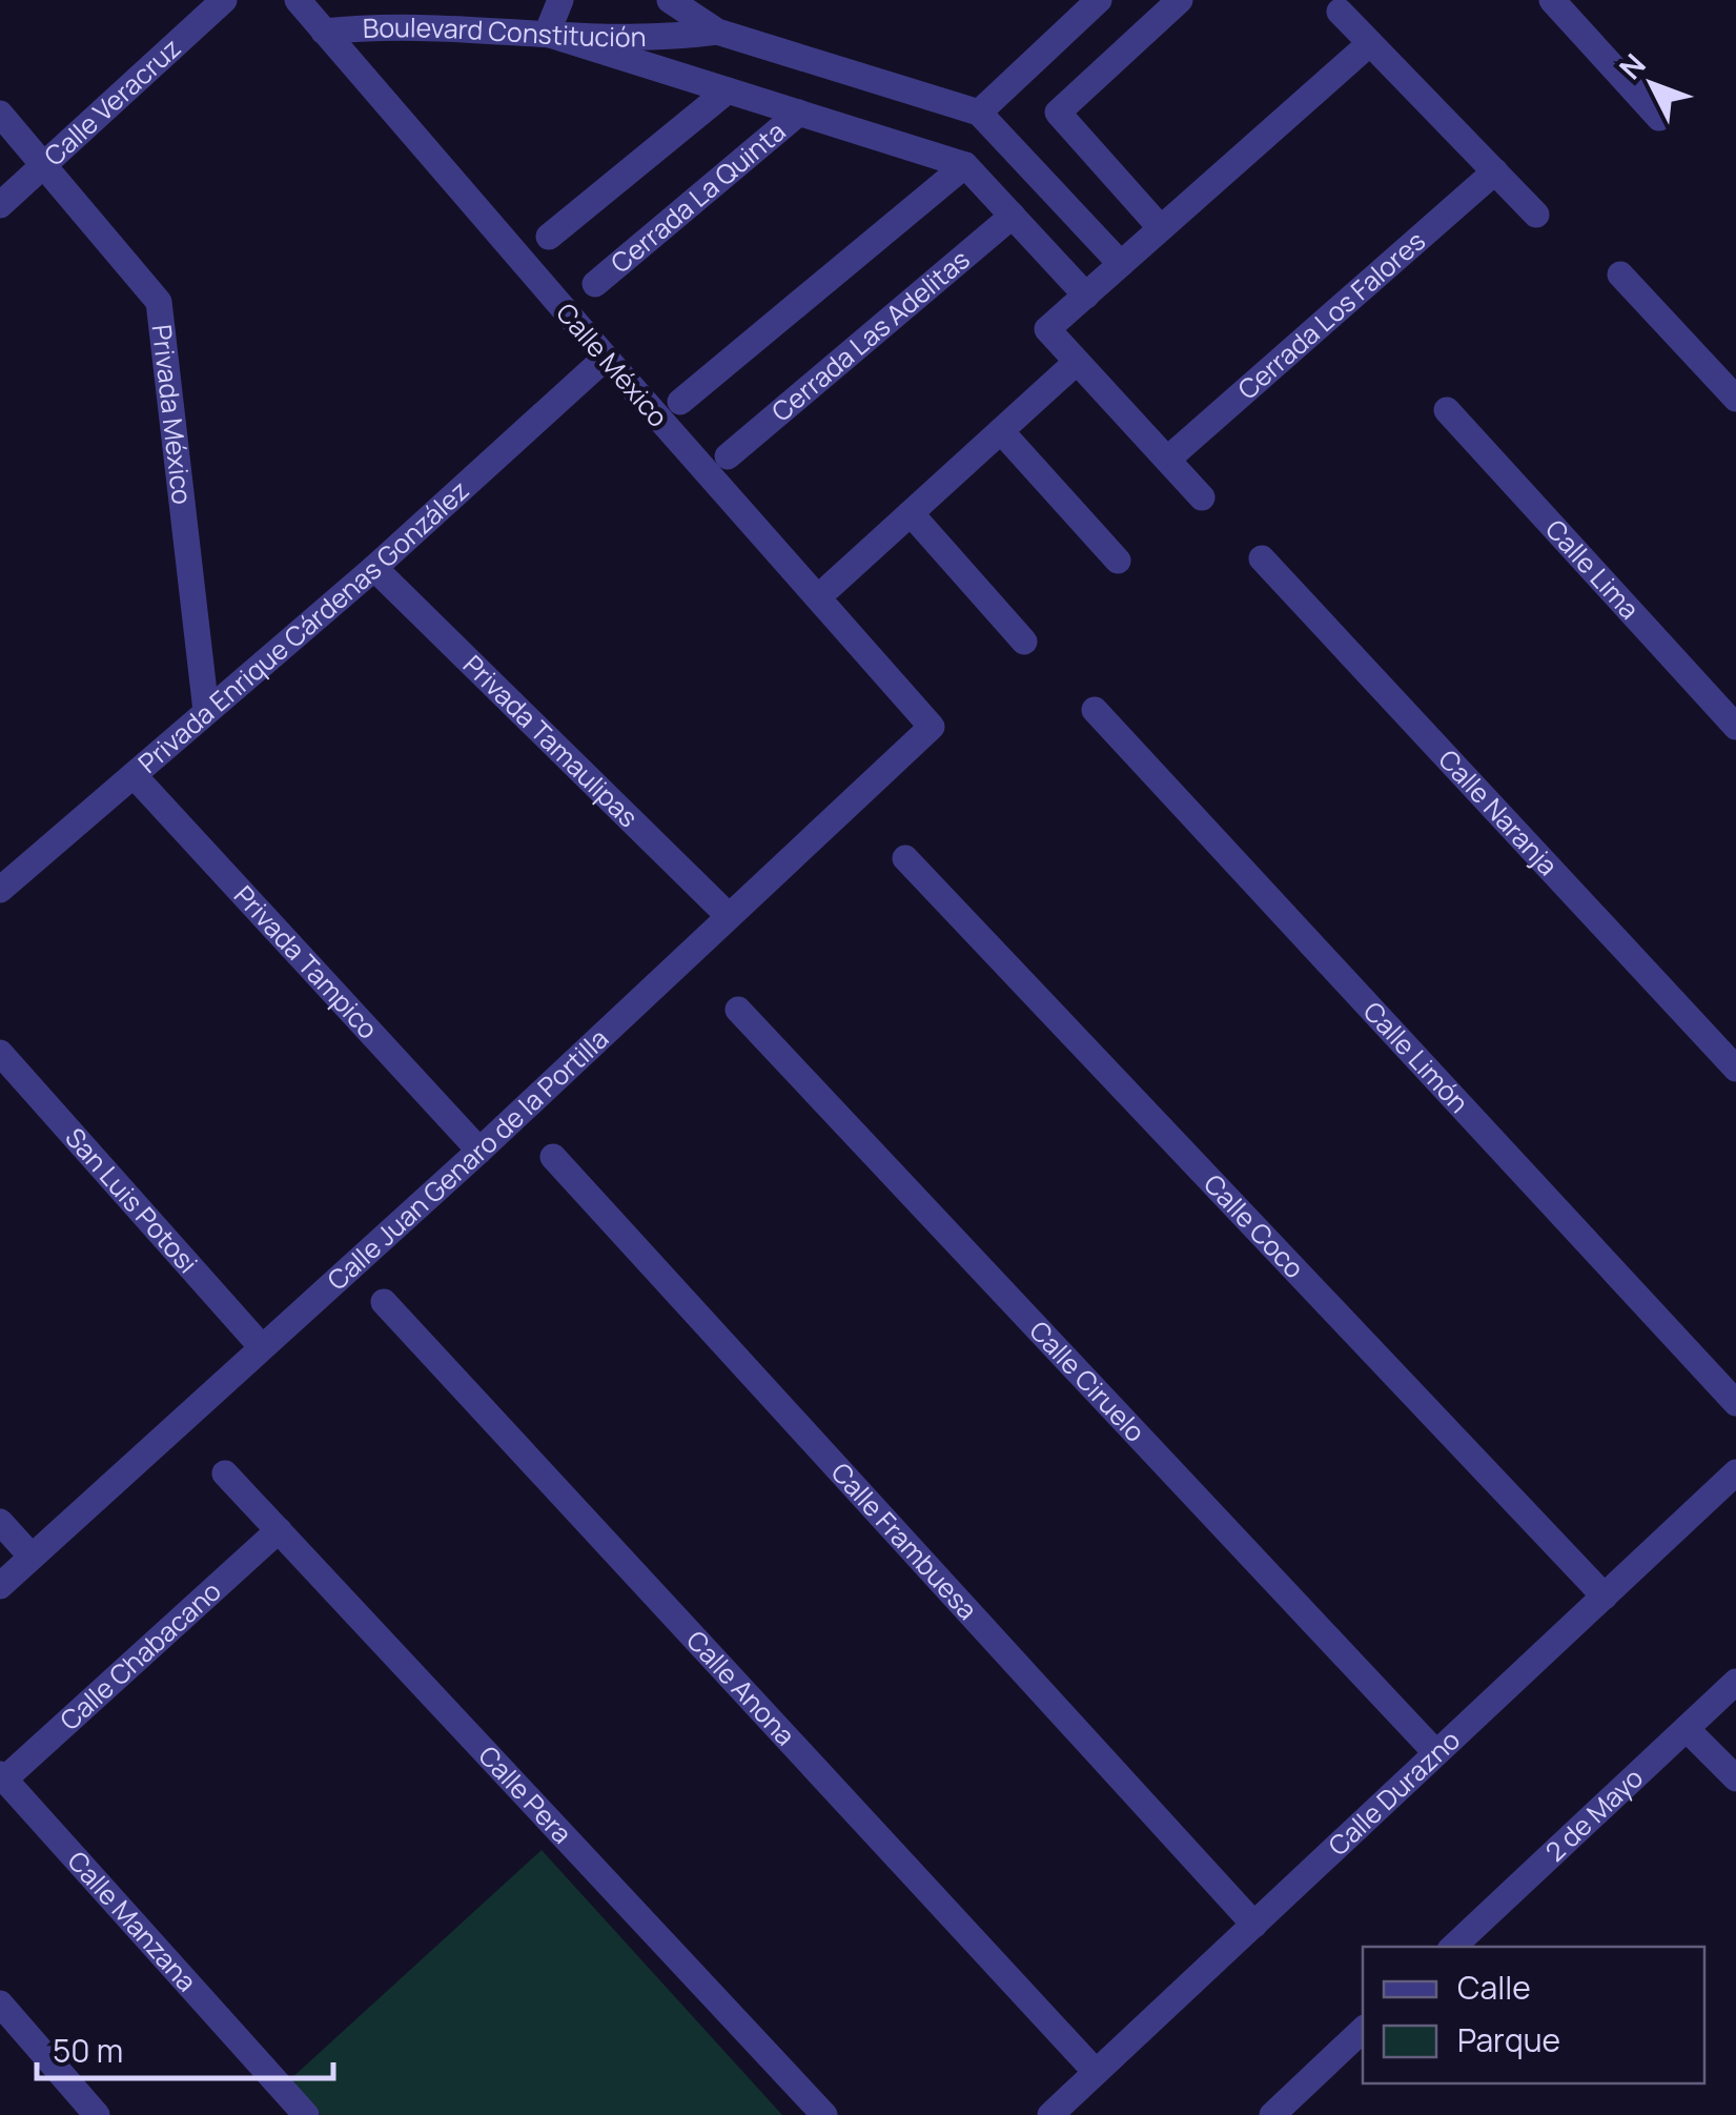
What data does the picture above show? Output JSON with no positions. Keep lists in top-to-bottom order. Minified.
{"streets":{"street":["Boulevard Constitución","Calle Veracruz","Cerrada La Quinta","Cerrada Los Falores","Cerrada Las Adelitas","Calle México","Privada México","Calle Lima","Privada Enrique Cárdenas González","Privada Tamaulipas","Calle Naranja","Privada Tampico","Calle Limón","Calle Juan Genaro de la Portilla","San Luis Potosi","Calle Coco","Calle Ciruelo","Calle Frambuesa","Calle Chabacano","Calle Anona","Calle Pera","Calle Durazno","2 de Mayo","Calle Manzana"]},"crossings":[["Boulevard Constitución","Calle México"],["Calle Veracruz","Privada México"],["Calle México","Privada Enrique Cárdenas González"],["Calle México","Calle Juan Genaro de la Portilla"],["Privada México","Privada Enrique Cárdenas González"],["Privada Enrique Cárdenas González","Privada Tamaulipas"],["Privada Enrique Cárdenas González","Privada Tampico"],["Privada Tamaulipas","Calle Juan Genaro de la Portilla"],["Privada Tampico","Calle Juan Genaro de la Portilla"],["Calle Juan Genaro de la Portilla","San Luis Potosi"],["Calle Coco","Calle Durazno"],["Calle Ciruelo","Calle Durazno"],["Calle Frambuesa","Calle Durazno"],["Calle Chabacano","Calle Pera"],["Calle Chabacano","Calle Manzana"],["Calle Anona","Calle Durazno"]],"legend":["Calle","Parque"],"scale_bar":"50 m","north":"top left"}
